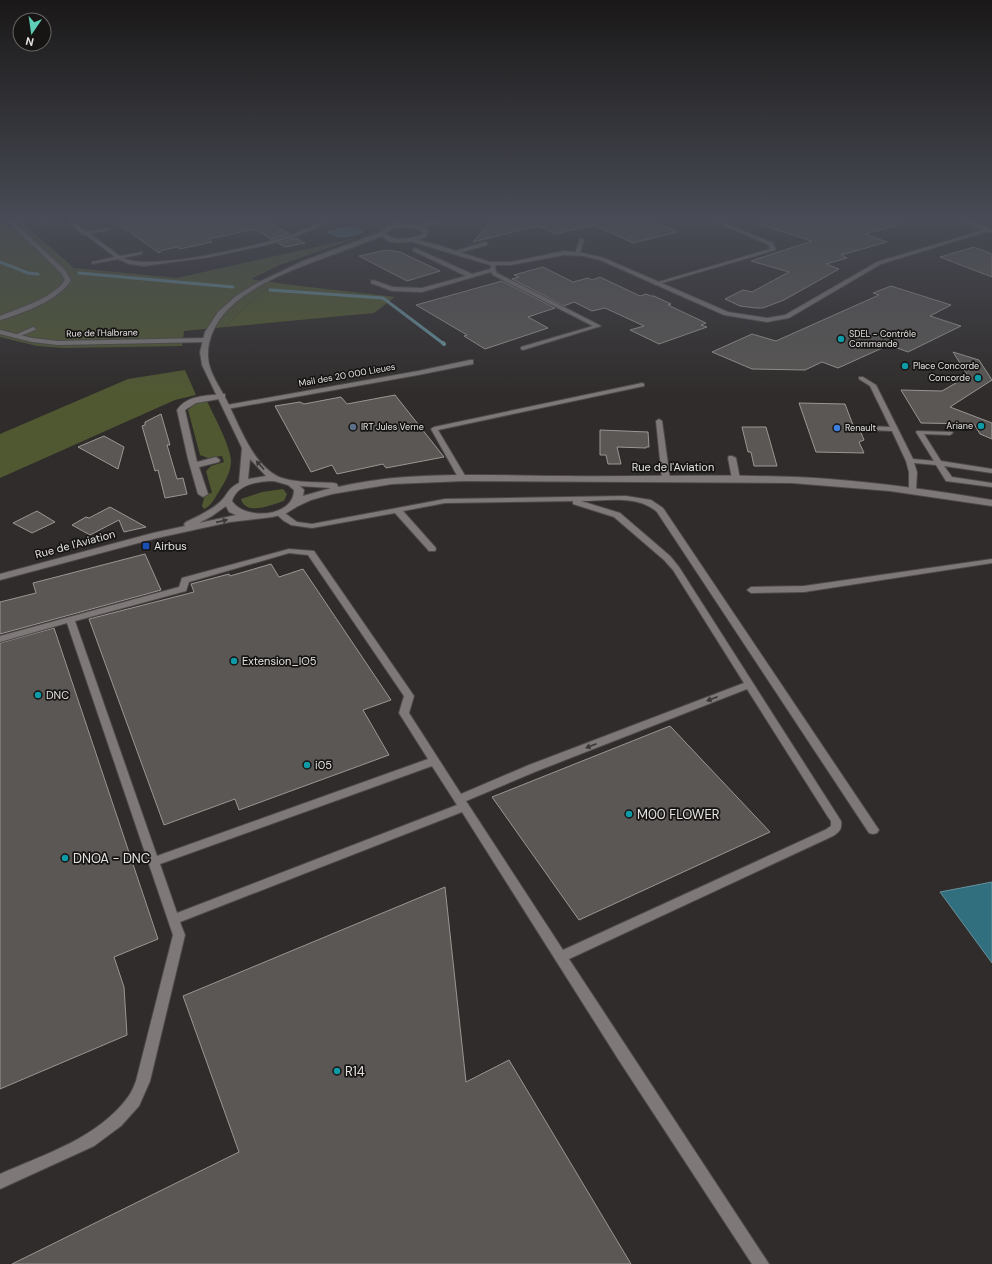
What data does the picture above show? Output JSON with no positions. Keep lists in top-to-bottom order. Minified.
{"streets":{"street":["Rue de l'Halbrane","Mail des 20 000 Lieues","Rue de l'Aviation"]},"places":{"other":["SDEL - Contrôle Commande","Place Concorde","Concorde","Ariane","IRT Jules Verne","Renault","Extension_IO5","DNC","i05","M00 FLOWER","DNOA - DNC","R14"],"transit":["Airbus"]},"north":"bottom"}
